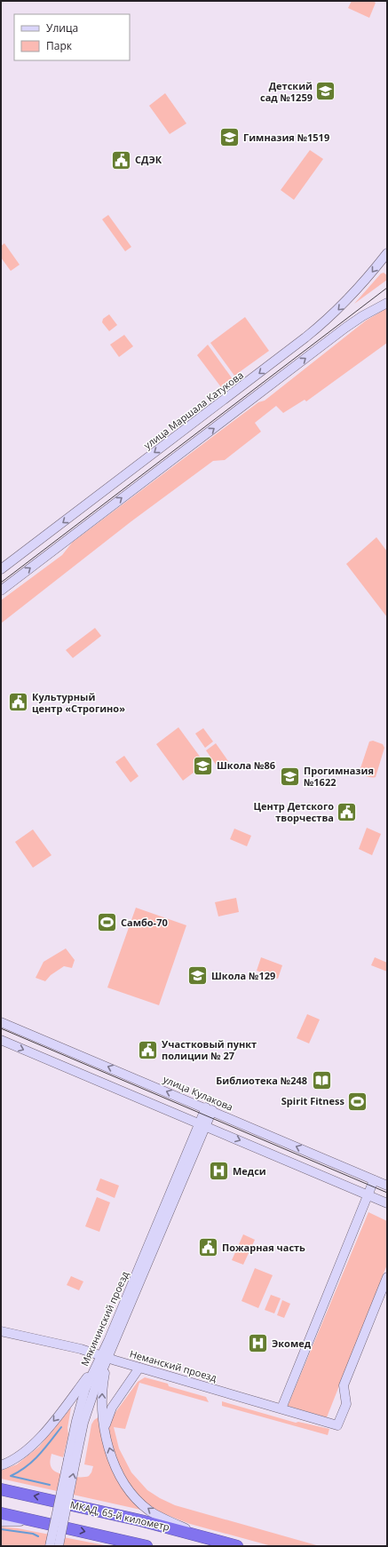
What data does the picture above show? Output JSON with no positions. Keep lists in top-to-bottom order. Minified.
{"streets":{"highway":["МКАД, 65-й километр"],"main road":["улица Маршала Катукова","улица Кулакова","Мякининский проезд","Неманский проезд"]},"crossings":[["улица Кулакова","Мякининский проезд"],["Мякининский проезд","Неманский проезд"]],"places":{"school or university":["Детский сад №1259","Гимназия №1519","Школа №86","Прогимназия №1622","Школа №129"],"public building":["СДЭК","Культурный центр «Строгино»","Центр Детского творчества","Участковый пункт полиции № 27","Пожарная часть"],"sports":["Самбо-70","Spirit Fitness"],"library":["Библиотека №248"],"hospital":["Медси","Экомед"]},"legend":["Улица","Парк"]}
